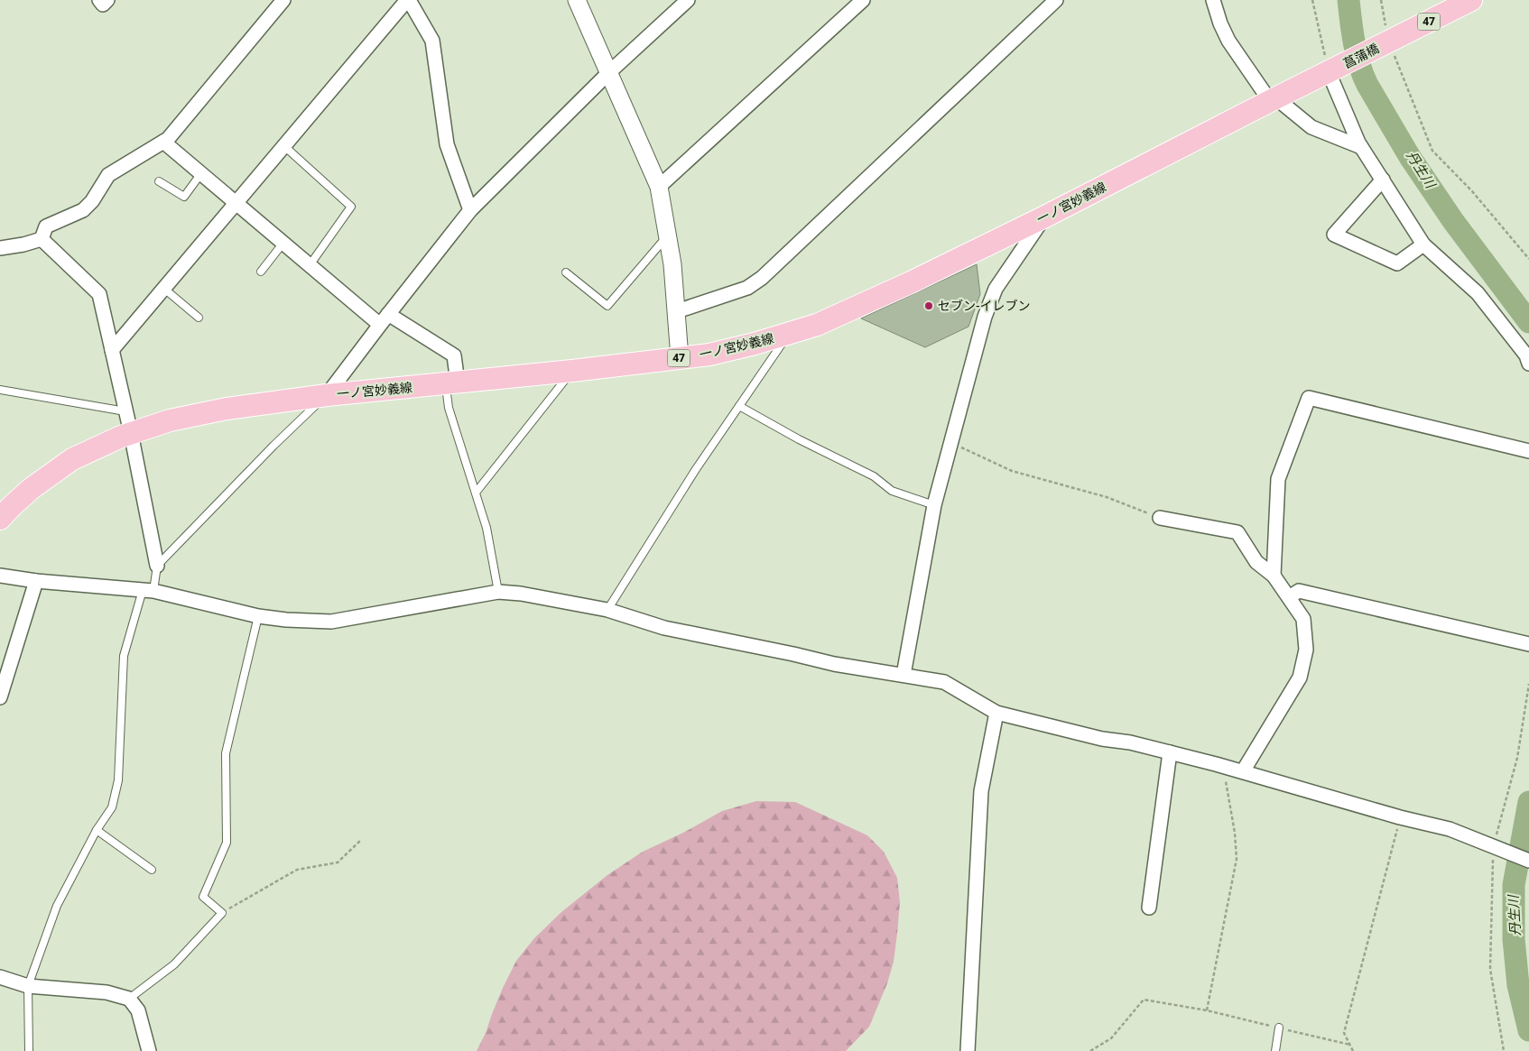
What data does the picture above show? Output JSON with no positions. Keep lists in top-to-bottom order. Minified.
{"streets":{"main road":["47","菖蒲橋","一ノ宮妙義線"]},"crossings":[["47","菖蒲橋"],["菖蒲橋","一ノ宮妙義線"]],"water":["丹生川"],"places":["セブン-イレブン"]}
